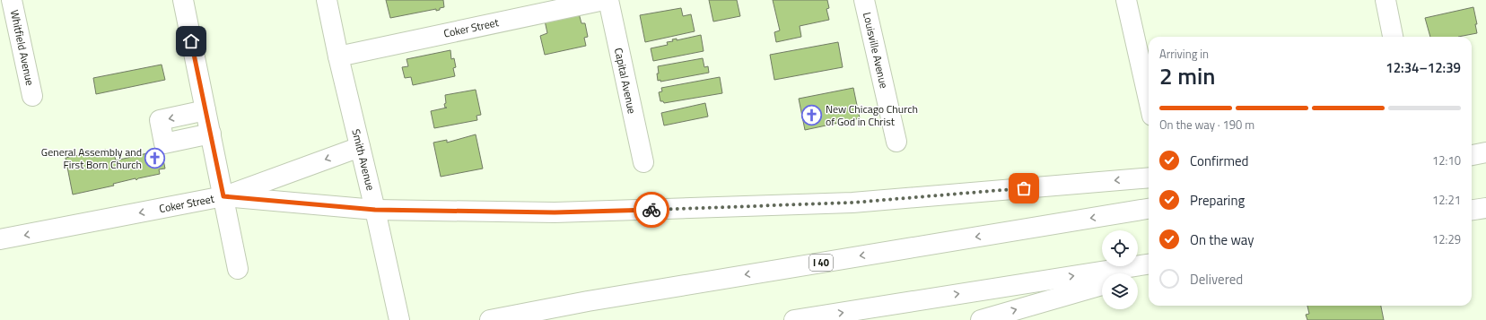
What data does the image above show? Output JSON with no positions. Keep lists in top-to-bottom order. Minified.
{"streets":{"main road":["Coker Street","Whitfield Avenue","Louisville Avenue","Capital Avenue","Smith Avenue","I 40"]},"crossings":[["Coker Street","Smith Avenue"]],"places":{"church":["New Chicago Church of God in Christ","General Assembly and First Born Church"]},"page":{"heading":["2 min","Arriving in","12:34–12:39"],"bar":"On the way · 190 m","list":[["Confirmed","12:10"],["Preparing","12:21"],["On the way","12:29"],"Delivered"]}}
